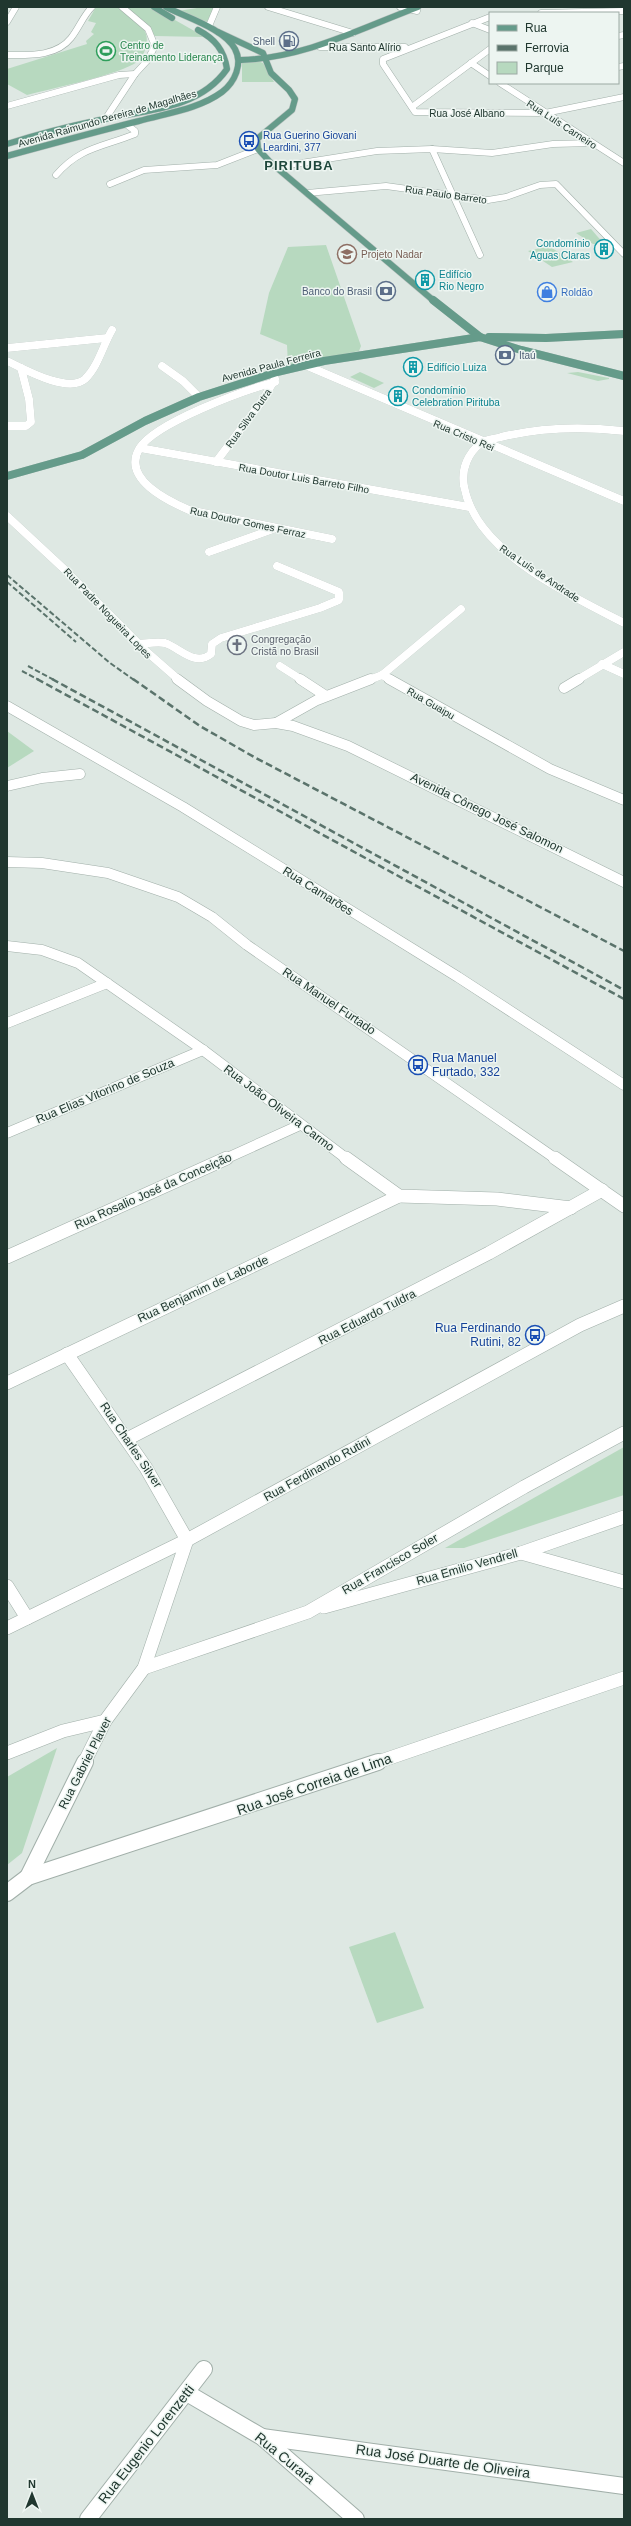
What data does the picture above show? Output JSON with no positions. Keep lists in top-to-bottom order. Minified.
{"streets":{"main road":["Avenida Raimundo Pereira de Magalhães","Avenida Paula Ferreira"],"street":["Rua Santo Alírio","Rua José Albano","Rua Luís Carneiro","Rua Paulo Barreto","Rua Silva Dutra","Rua Cristo Rei","Rua Doutor Luis Barreto Filho","Rua Doutor Gomes Ferraz","Rua Luís de Andrade","Rua Padre Nogueira Lopes","Rua Guaipu","Avenida Cônego José Salomon","Rua Camarões","Rua Manuel Furtado","Rua Elias Vitorino de Souza","Rua João Oliveira Carmo","Rua Rosalio José da Conceição","Rua Benjamim de Laborde","Rua Eduardo Tuldra","Rua Charles Silver","Rua Ferdinando Rutini","Rua Francisco Soler","Rua Emilio Vendrell","Rua Gabriel Plaver","Rua José Correia de Lima","Rua Eugenio Lorenzetti","Rua Curara","Rua José Duarte de Oliveira"]},"crossings":[["Rua Santo Alírio","Rua José Albano"],["Rua José Albano","Rua Luís Carneiro"],["Avenida Paula Ferreira","Rua Silva Dutra"],["Avenida Paula Ferreira","Rua Cristo Rei"],["Rua Silva Dutra","Rua Doutor Luis Barreto Filho"],["Rua Cristo Rei","Rua Luís de Andrade"],["Rua Doutor Luis Barreto Filho","Rua Doutor Gomes Ferraz"],["Rua Doutor Luis Barreto Filho","Rua Luís de Andrade"],["Rua Padre Nogueira Lopes","Avenida Cônego José Salomon"],["Rua Manuel Furtado","Rua Eduardo Tuldra"],["Rua Elias Vitorino de Souza","Rua João Oliveira Carmo"],["Rua João Oliveira Carmo","Rua Rosalio José da Conceição"],["Rua João Oliveira Carmo","Rua Benjamim de Laborde"],["Rua Benjamim de Laborde","Rua Charles Silver"],["Rua Eduardo Tuldra","Rua Charles Silver"],["Rua Charles Silver","Rua Ferdinando Rutini"],["Rua Charles Silver","Rua Gabriel Plaver"],["Rua Ferdinando Rutini","Rua Gabriel Plaver"],["Rua Francisco Soler","Rua Emilio Vendrell"],["Rua Francisco Soler","Rua Gabriel Plaver"],["Rua Gabriel Plaver","Rua José Correia de Lima"],["Rua Eugenio Lorenzetti","Rua Curara"],["Rua Curara","Rua José Duarte de Oliveira"]],"districts":["PIRITUBA"],"places":{"fuel station":["Shell"],"sports":["Centro de Treinamento Liderança"],"bus stop":["Rua Guerino Giovani Leardini, 377","Rua Manuel Furtado, 332","Rua Ferdinando Rutini, 82"],"building":["Condomínio Aguas Claras","Edifício Rio Negro","Edifício Luiza","Condomínio Celebration Pirituba"],"school or university":["Projeto Nadar"],"bank":["Banco do Brasil","Itaú"],"shop":["Roldão"],"church":["Congregação Cristã no Brasil"]},"legend":["Rua","Ferrovia","Parque"],"north":"top"}
